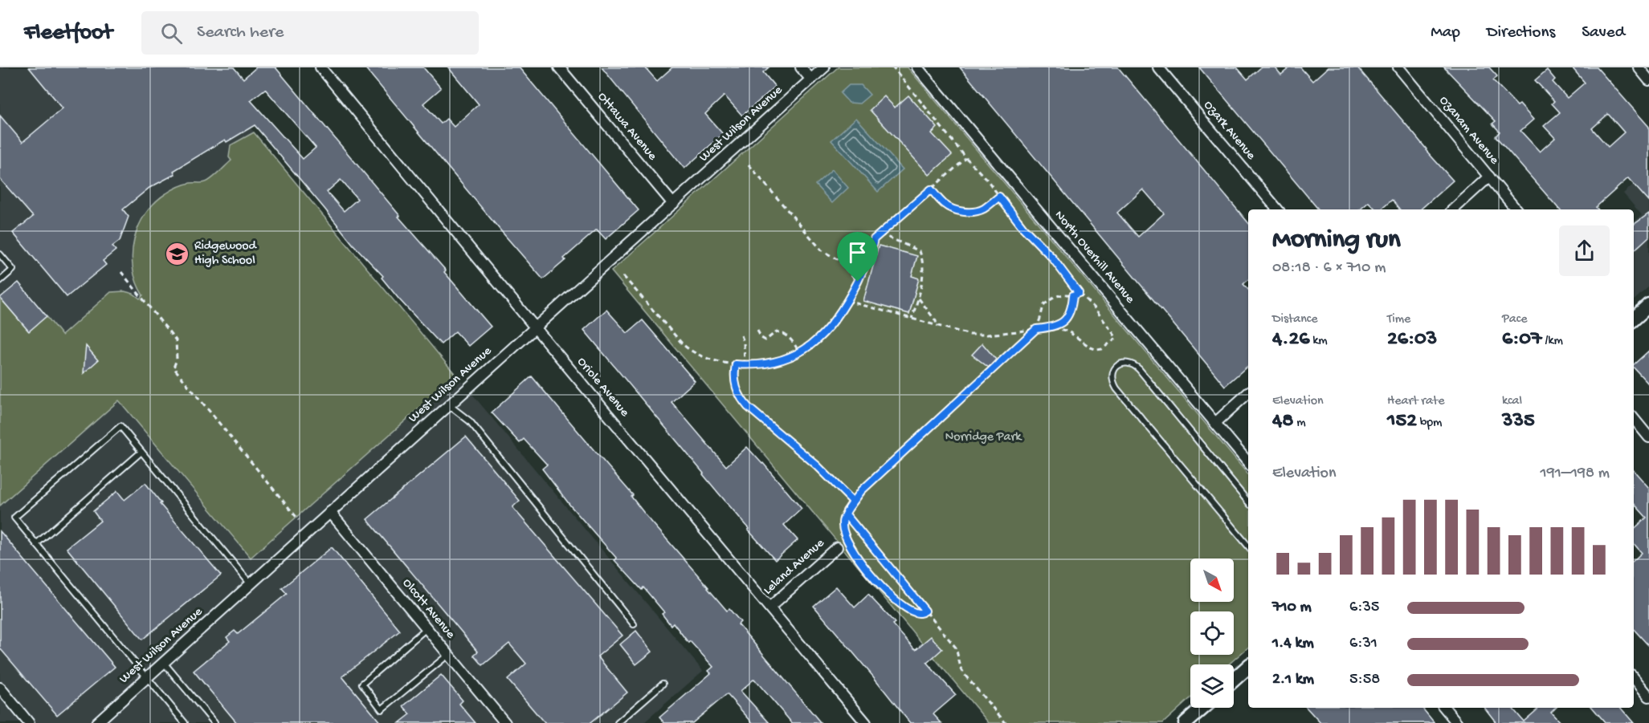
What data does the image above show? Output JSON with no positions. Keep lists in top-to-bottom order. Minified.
{"streets":{"street":["West Wilson Avenue","Ottawa Avenue","Ozark Avenue","Ozanam Avenue","North Overhill Avenue","Oriole Avenue","Leland Avenue","Olcott Avenue"]},"crossings":[["West Wilson Avenue","Ottawa Avenue"],["West Wilson Avenue","Oriole Avenue"],["West Wilson Avenue","Olcott Avenue"],["Oriole Avenue","Leland Avenue"]],"parks":["Norridge Park"],"places":{"school or university":["Ridgewood High School"]},"north":"bottom right","page":{"header":"Fleetfoot","search":"Search here","nav":["Map","Directions","Saved"],"heading":["Morning run","08:18 · 6 × 710 m"],"stats":[["Distance","4.26 km"],["Time","26:03"],["Pace","6:07 /km"],["Elevation","48 m"],["Heart rate","152 bpm"],["kcal","335"]],"chart":["Elevation","191–198 m"],"list":[{"name":"710 m","note":"6:35"},{"name":"1.4 km","note":"6:31"},{"name":"2.1 km","note":"5:58"}]}}
